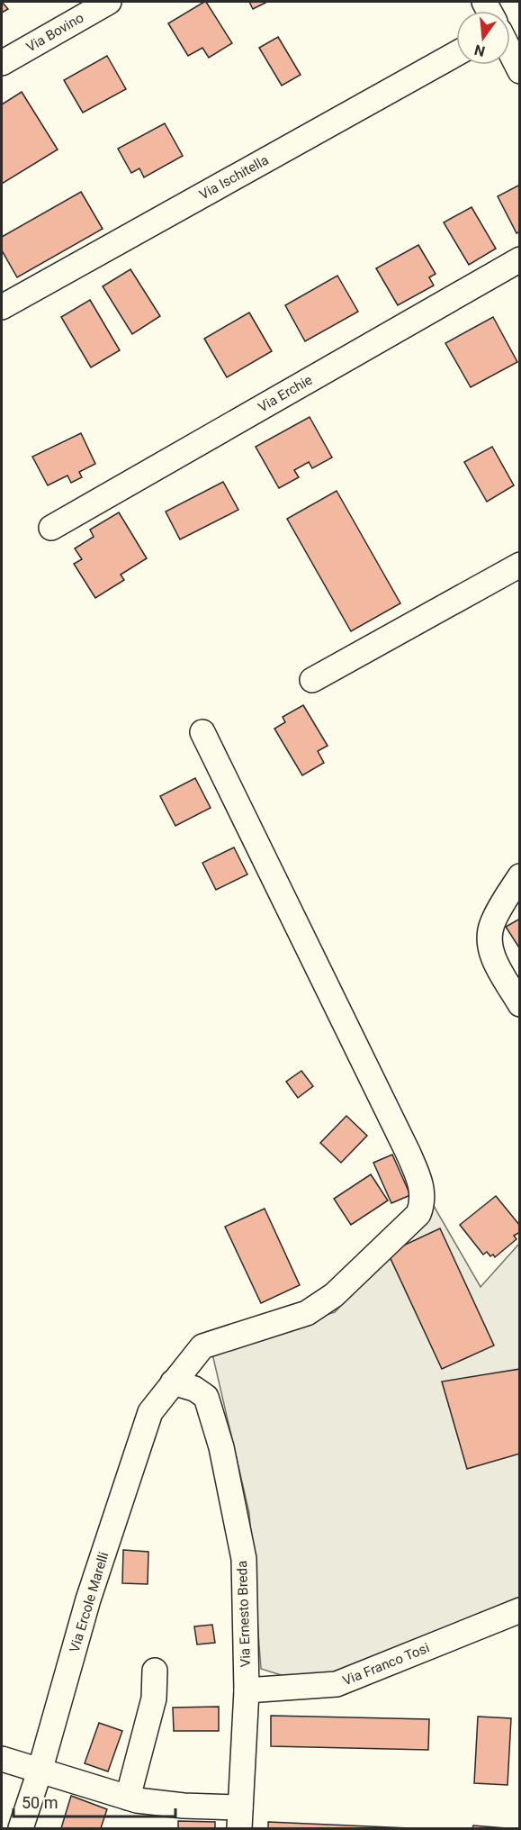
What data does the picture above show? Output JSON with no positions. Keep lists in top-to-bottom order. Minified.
{"streets":{"street":["Via Bovino","Via Ischitella","Via Erchie","Via Ercole Marelli","Via Ernesto Breda","Via Franco Tosi"]},"crossings":[["Via Ercole Marelli","Via Ernesto Breda"],["Via Ernesto Breda","Via Franco Tosi"]],"scale_bar":"50 m","north":"bottom"}
